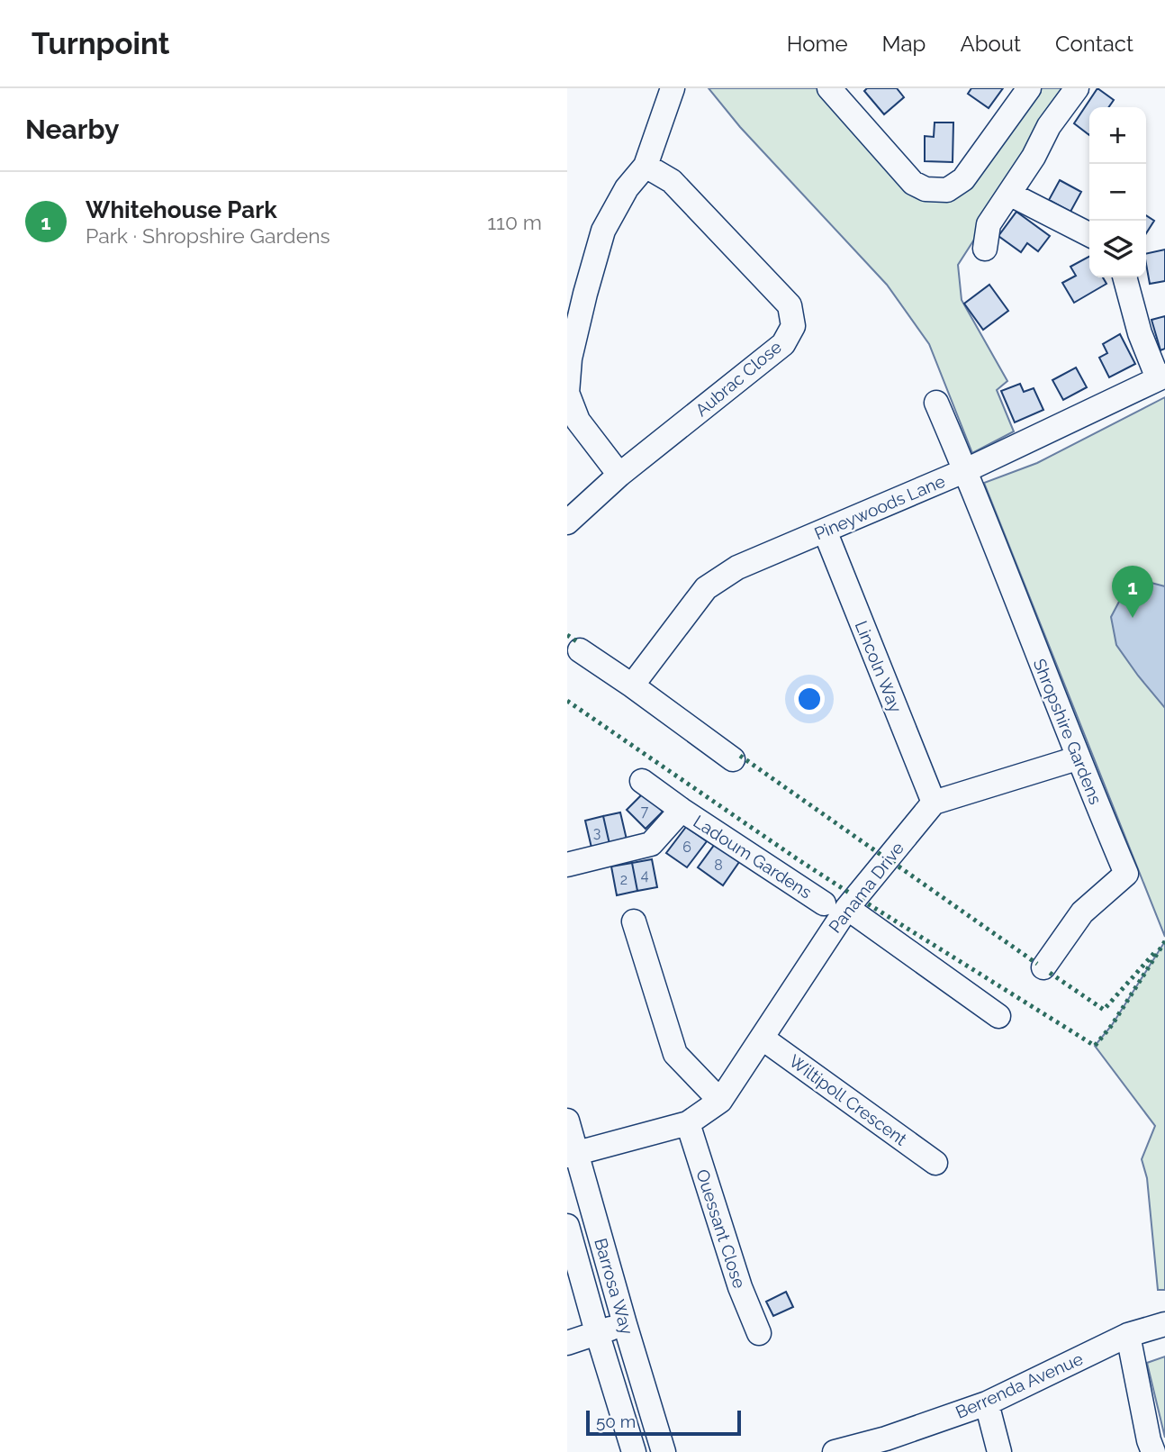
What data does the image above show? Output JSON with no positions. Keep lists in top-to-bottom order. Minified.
{"streets":{"street":["Aubrac Close","Pineywoods Lane","Lincoln Way","Shropshire Gardens","Ladoum Gardens","Panama Drive","Wiltipoll Crescent","Ouessant Close","Barrosa Way","Berrenda Avenue"]},"crossings":[["Pineywoods Lane","Lincoln Way"],["Pineywoods Lane","Shropshire Gardens"],["Lincoln Way","Panama Drive"],["Ladoum Gardens","Panama Drive"],["Panama Drive","Wiltipoll Crescent"],["Panama Drive","Ouessant Close"],["Panama Drive","Barrosa Way"]],"house_numbers":["7","3","6","8","4","2"],"scale_bar":"50 m","page":{"header":"Turnpoint","nav":["Home","Map","About","Contact"],"heading":"Nearby","map_buttons":["+","−"],"list":[{"mark":"1","name":"Whitehouse Park","note":"Park · Shropshire Gardens","value":"110 m"}],"pins":"1","scale":"50 m"}}
